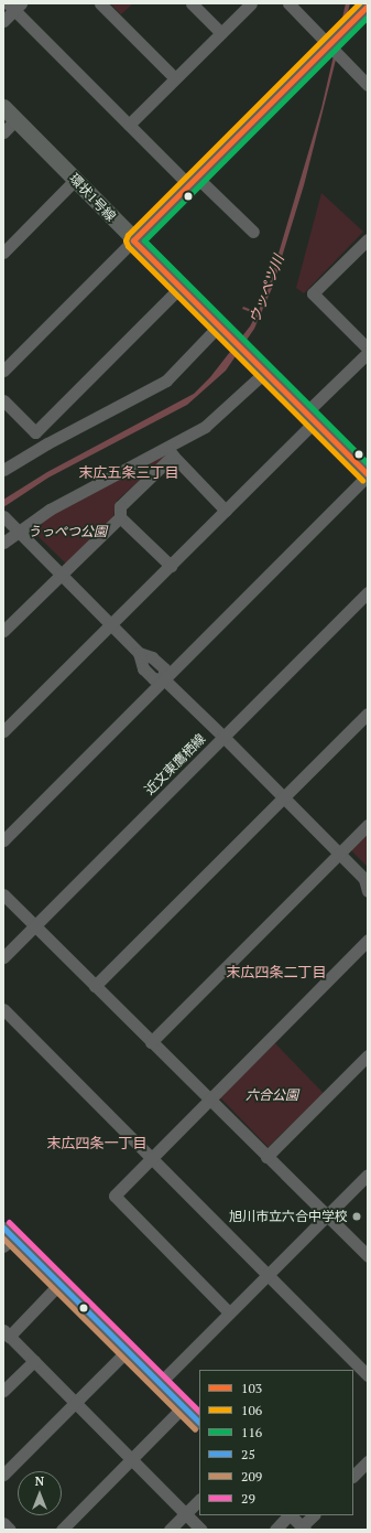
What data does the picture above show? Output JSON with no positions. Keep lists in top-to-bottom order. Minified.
{"streets":{"main road":["環状1号線"],"street":["近文東鷹栖線"]},"districts":["末広五条三丁目","末広四条二丁目","末広四条一丁目"],"water":["ウッペツ川"],"parks":["うっぺつ公園","六合公園"],"places":["旭川市立六合中学校"],"lines":["transit line 106","transit line 103","transit line 116","transit line 29","transit line 25","transit line 209"],"legend":["103","106","116","25","209","29"],"north":"top"}
